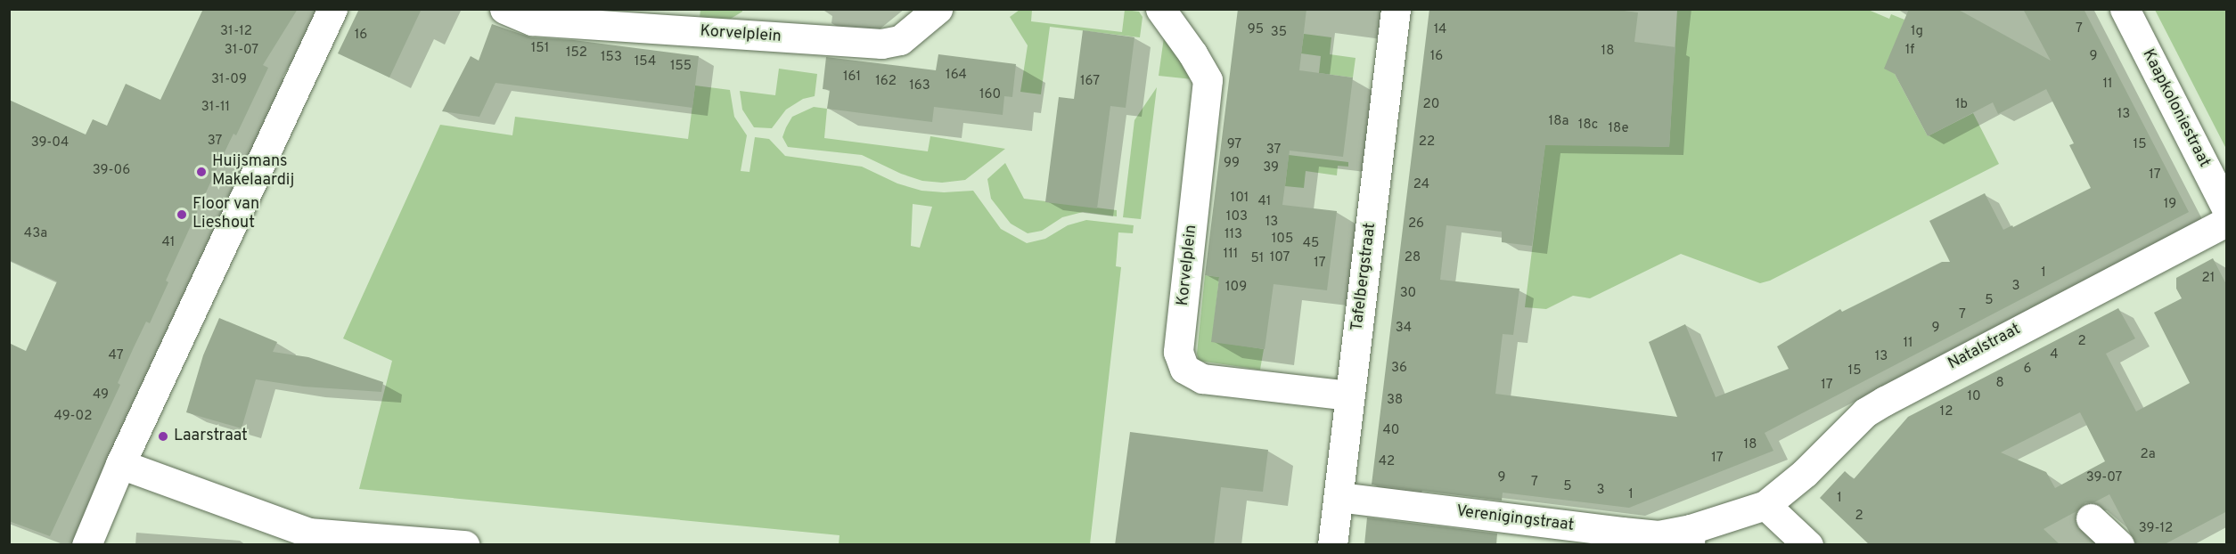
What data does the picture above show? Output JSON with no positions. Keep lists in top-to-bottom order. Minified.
{"streets":{"street":["Korvelplein","Kaapkoloniestraat","Tafelbergstraat","Natalstraat","Verenigingstraat"]},"crossings":[["Korvelplein","Tafelbergstraat"],["Tafelbergstraat","Verenigingstraat"],["Natalstraat","Verenigingstraat"]],"places":["Huijsmans Makelaardij","Floor van Lieshout","Laarstraat"],"house_numbers":["7","95","14","31-12","1g","35","16","151","31-07","1f","18","152","16","9","153","154","155","164","161","31-09","162","167","11","163","160","20","1b","31-11","13","18a","18c","18e","37","22","39-04","97","15","37","99","39","39-06","17","24","101","41","19","103","13","26","43a","113","105","41","45","111","107","28","51","17","1","21","3","109","30","5","7","34","9","2","11","4","47","13","36","6","15","8","17","49","10","38","12","49-02","40","18","2a","17","42","9","39-07","7","5","3","1","1","2","39-12"]}
